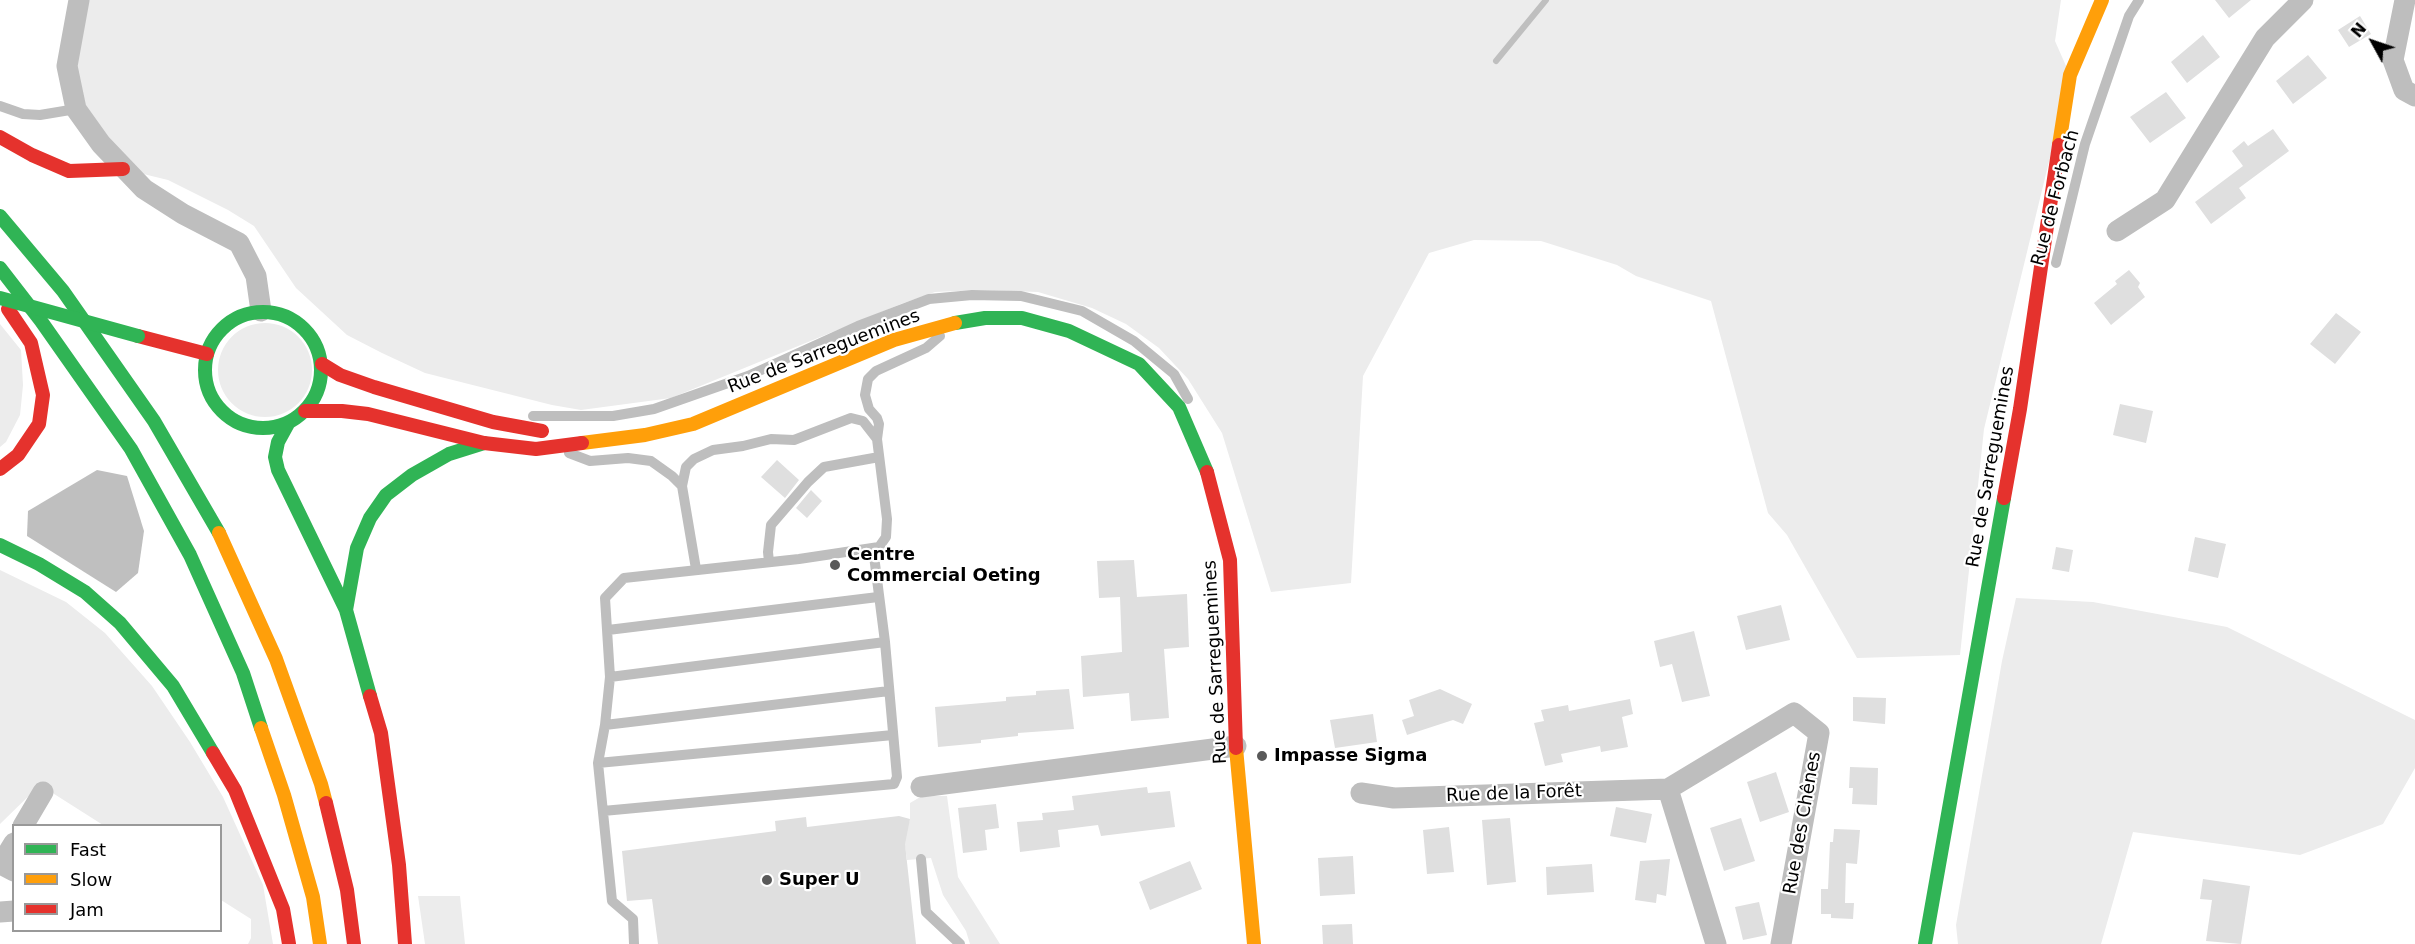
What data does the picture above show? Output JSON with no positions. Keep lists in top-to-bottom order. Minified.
{"streets":{"main road":["Rue de Sarreguemines"],"street":["Rue de la Forêt","Rue des Chênes"],"lane":["Rue de Forbach"]},"crossings":[["Rue de Forbach","Rue de Sarreguemines"],["Rue de la Forêt","Rue des Chênes"]],"places":["Centre Commercial Oeting","Impasse Sigma","Super U"],"legend":["Fast","Slow","Jam"],"north":"top left"}
